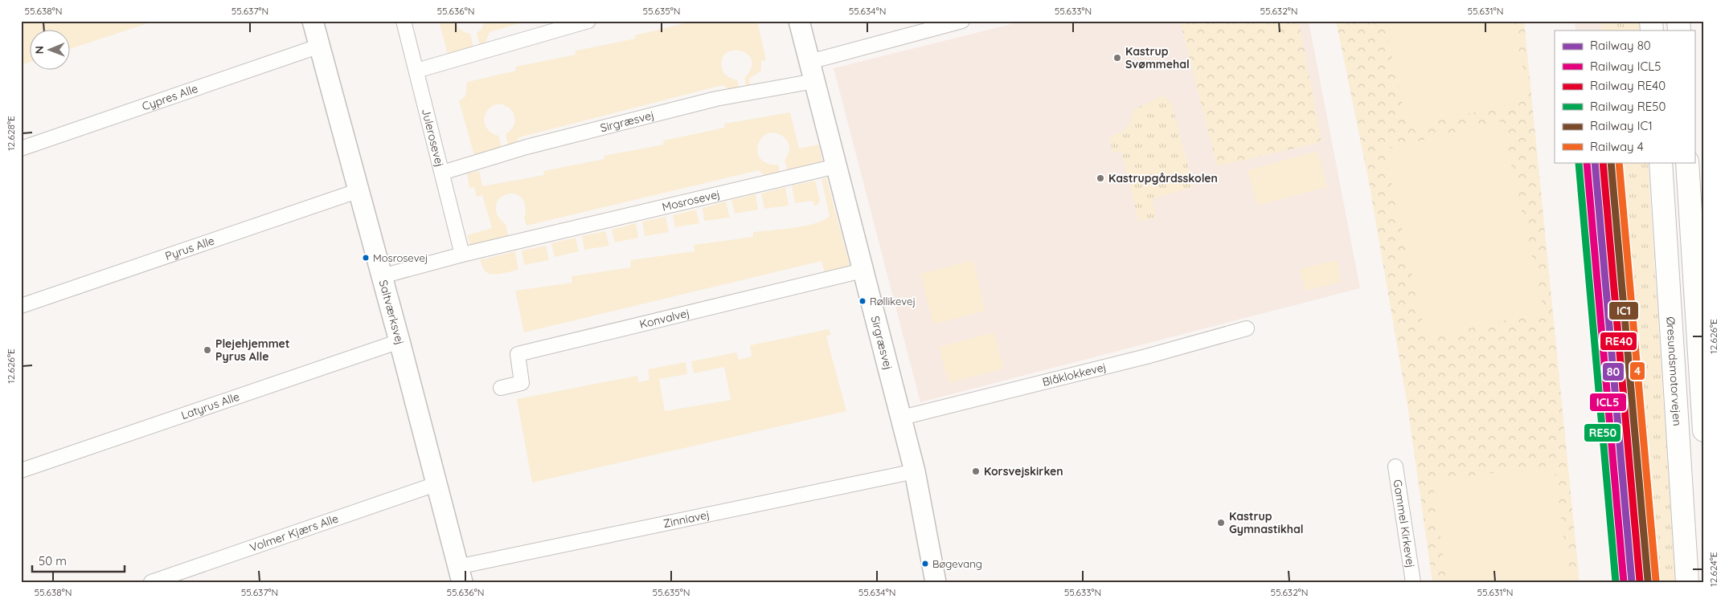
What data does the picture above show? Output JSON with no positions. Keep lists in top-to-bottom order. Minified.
{"streets":{"highway":["Øresundsmotorvejen"],"street":["Cypres Alle","Sirgræsvej","Julerosevej","Mosrosevej","Pyrus Alle","Saltværksvej","Konvalvej","Blåklokkevej","Latyrus Alle","Zinniavej","Gammel Kirkevej","Volmer Kjærs Alle"]},"crossings":[["Cypres Alle","Saltværksvej"],["Sirgræsvej","Julerosevej"],["Sirgræsvej","Mosrosevej"],["Sirgræsvej","Konvalvej"],["Sirgræsvej","Blåklokkevej"],["Sirgræsvej","Zinniavej"],["Julerosevej","Mosrosevej"],["Mosrosevej","Saltværksvej"],["Pyrus Alle","Saltværksvej"],["Saltværksvej","Latyrus Alle"],["Saltværksvej","Zinniavej"],["Saltværksvej","Volmer Kjærs Alle"]],"places":["Kastrup Svømmehal","Kastrupgårdsskolen","Mosrosevej","Røllikevej","Plejehjemmet Pyrus Alle","Korsvejskirken","Kastrup Gymnastikhal","Bøgevang"],"lines":["rail line 80","rail line ICL5","rail line RE40","rail line IC1","rail line 4","rail line RE50"],"legend":["Railway 80","Railway ICL5","Railway RE40","Railway RE50","Railway IC1","Railway 4"],"scale_bar":"50 m","north":"left","coordinates":["55.638°N","55.637°N","55.636°N","55.635°N","55.634°N","55.633°N","55.632°N","55.631°N","12.628°E","12.626°E","12.624°E"]}
